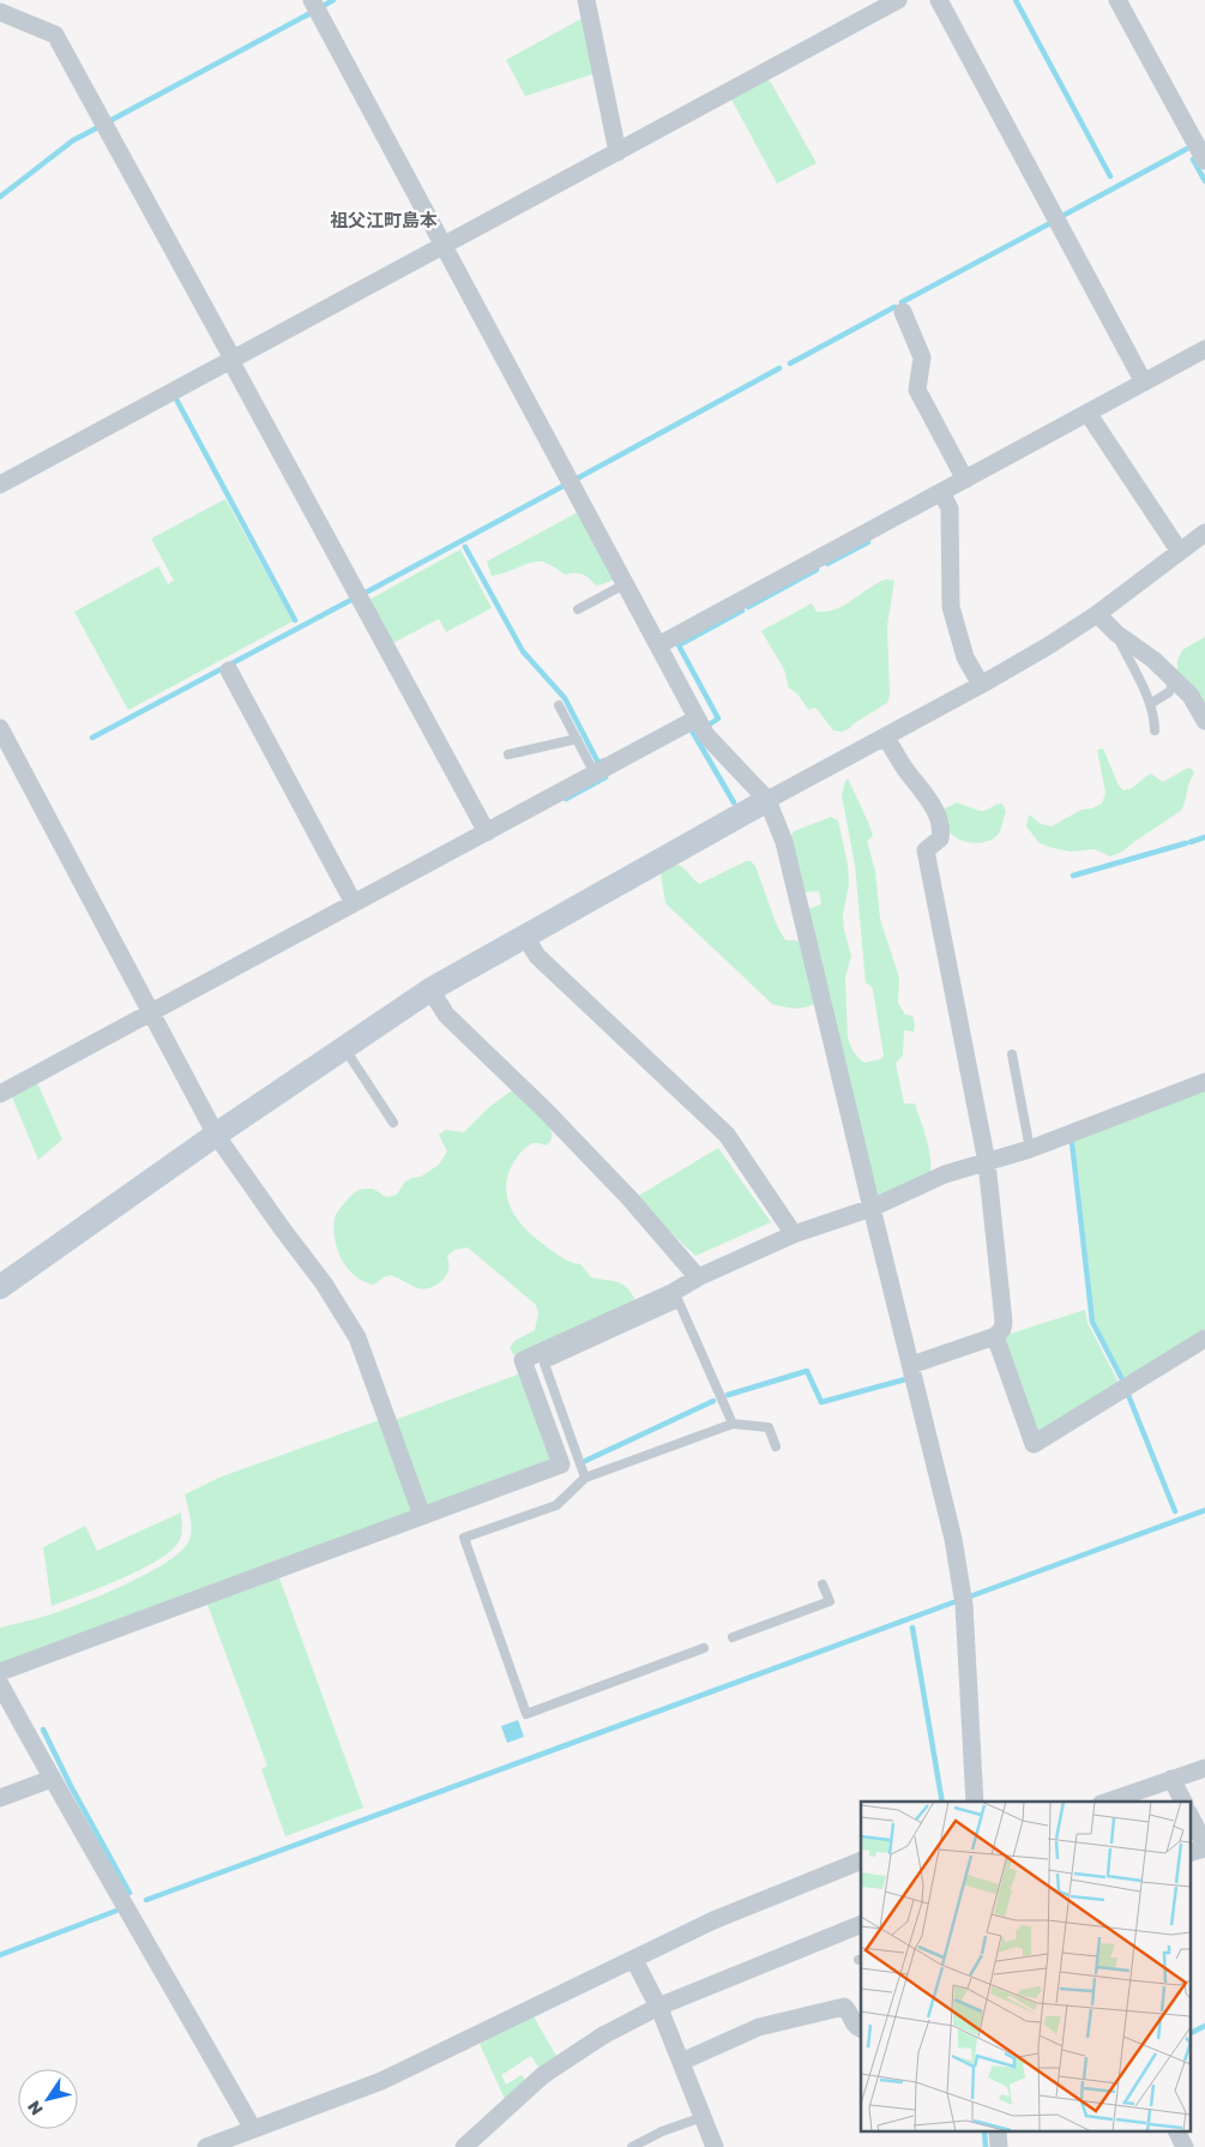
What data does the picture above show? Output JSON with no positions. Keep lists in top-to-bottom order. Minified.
{"districts":["祖父江町島本"],"north":"bottom left"}
